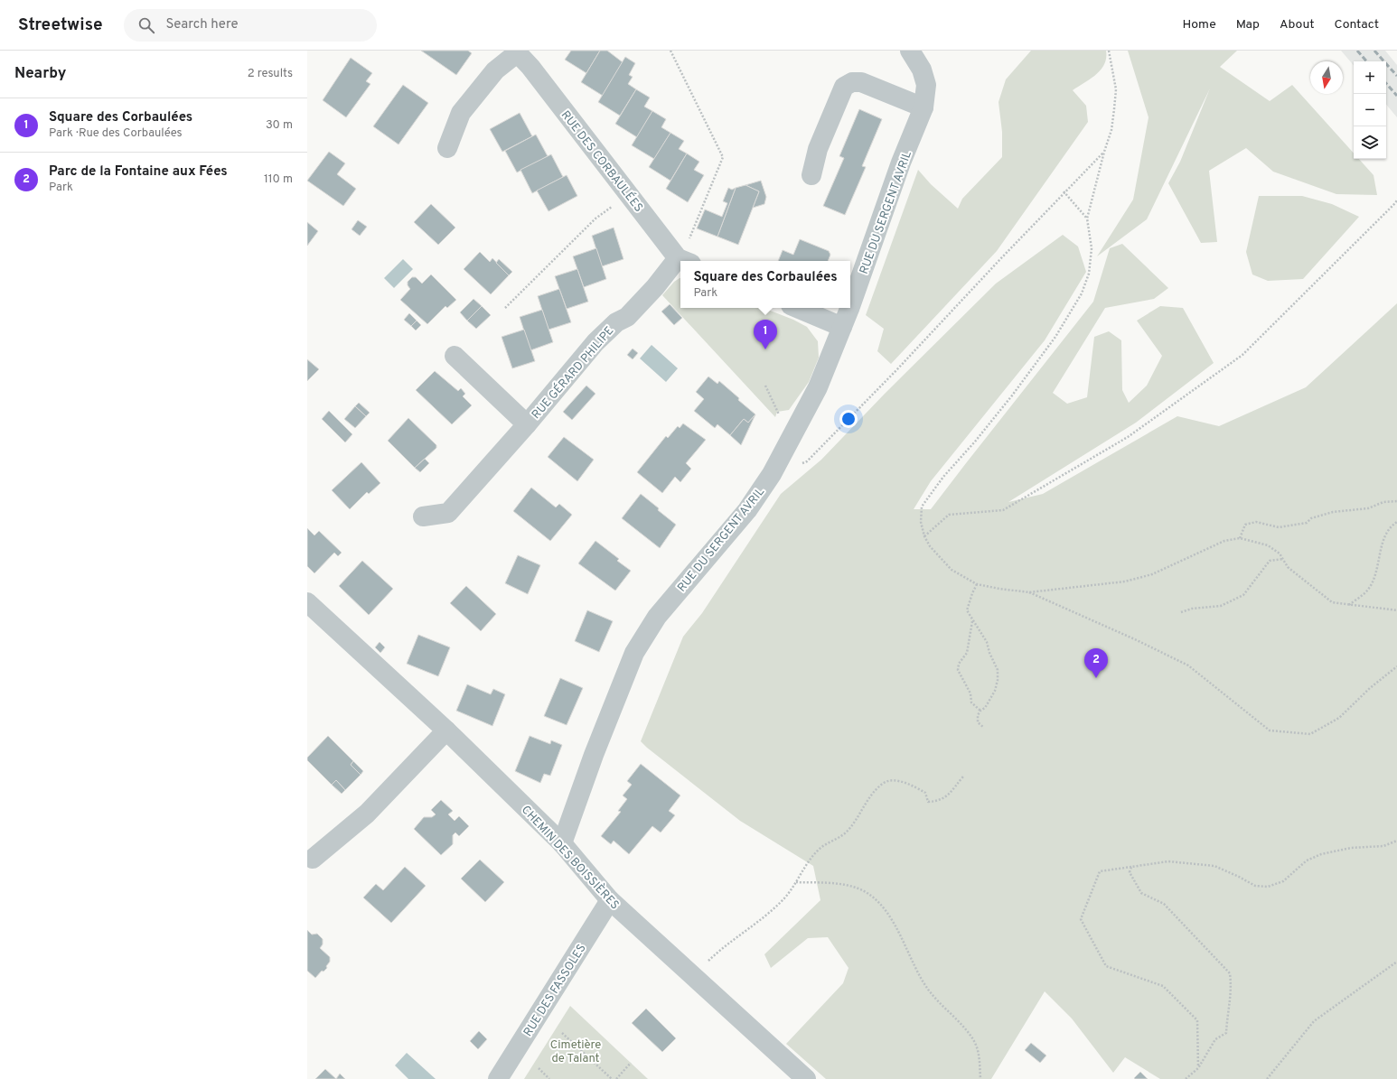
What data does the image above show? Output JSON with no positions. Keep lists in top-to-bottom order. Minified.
{"streets":{"street":["RUE DES CORBAULÉES","RUE DU SERGENT AVRIL","RUE GÉRARD PHILIPE","CHEMIN DES BOISSIÈRES","RUE DES FASSOLES"]},"crossings":[["RUE DU SERGENT AVRIL","CHEMIN DES BOISSIÈRES"],["CHEMIN DES BOISSIÈRES","RUE DES FASSOLES"]],"parks":["Cimetière de Talant"],"north":"bottom","page":{"header":"Streetwise","search":"Search here","nav":["Home","Map","About","Contact"],"heading":["Nearby","2 results"],"map_buttons":["+","−"],"list":[{"mark":"1","name":"Square des Corbaulées","note":"Park · Rue des Corbaulées","value":"30 m"},{"mark":"2","name":"Parc de la Fontaine aux Fées","note":"Park","value":"110 m"}],"popup":["Square des Corbaulées","Park"],"pins":["1","2"]}}
